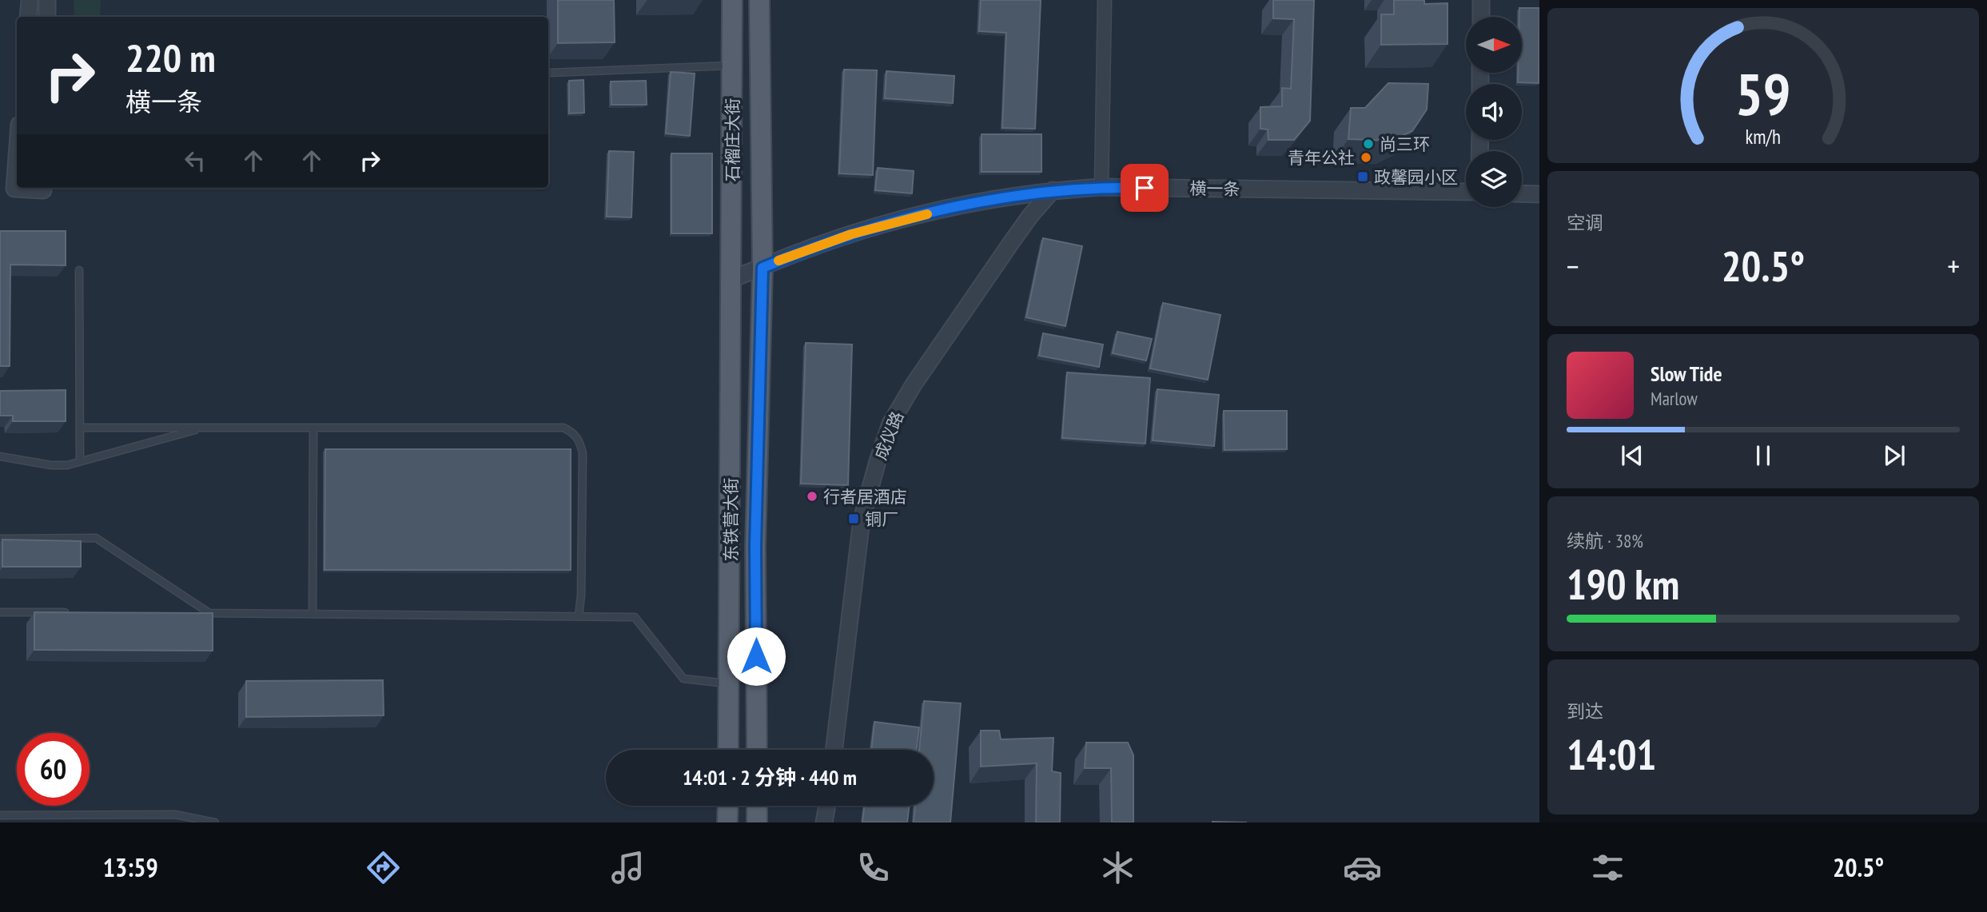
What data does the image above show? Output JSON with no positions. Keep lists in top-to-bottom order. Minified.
{"streets":{"main road":["石榴庄大街","东铁营大街"],"street":["横一条","成仪路"]},"crossings":[["石榴庄大街","横一条"],["石榴庄大街","东铁营大街"],["横一条","成仪路"],["横一条","东铁营大街"]],"places":{"other":["尚三环","青年公社","行者居酒店"],"transit":["政馨园小区","铜厂"]},"north":"right","page":{"turn":["220 m","横一条"],"tile":["空调",["续航 · 38%","190 km"],["到达","14:01"]],"heat":["−","20.5°","+"],"song":["Slow Tide","Marlow"],"limit":"60","trip":"14:01 · 2 分钟 · 440 m","tabs":["13:59","20.5°"],"gauge":["59","km/h"]}}
